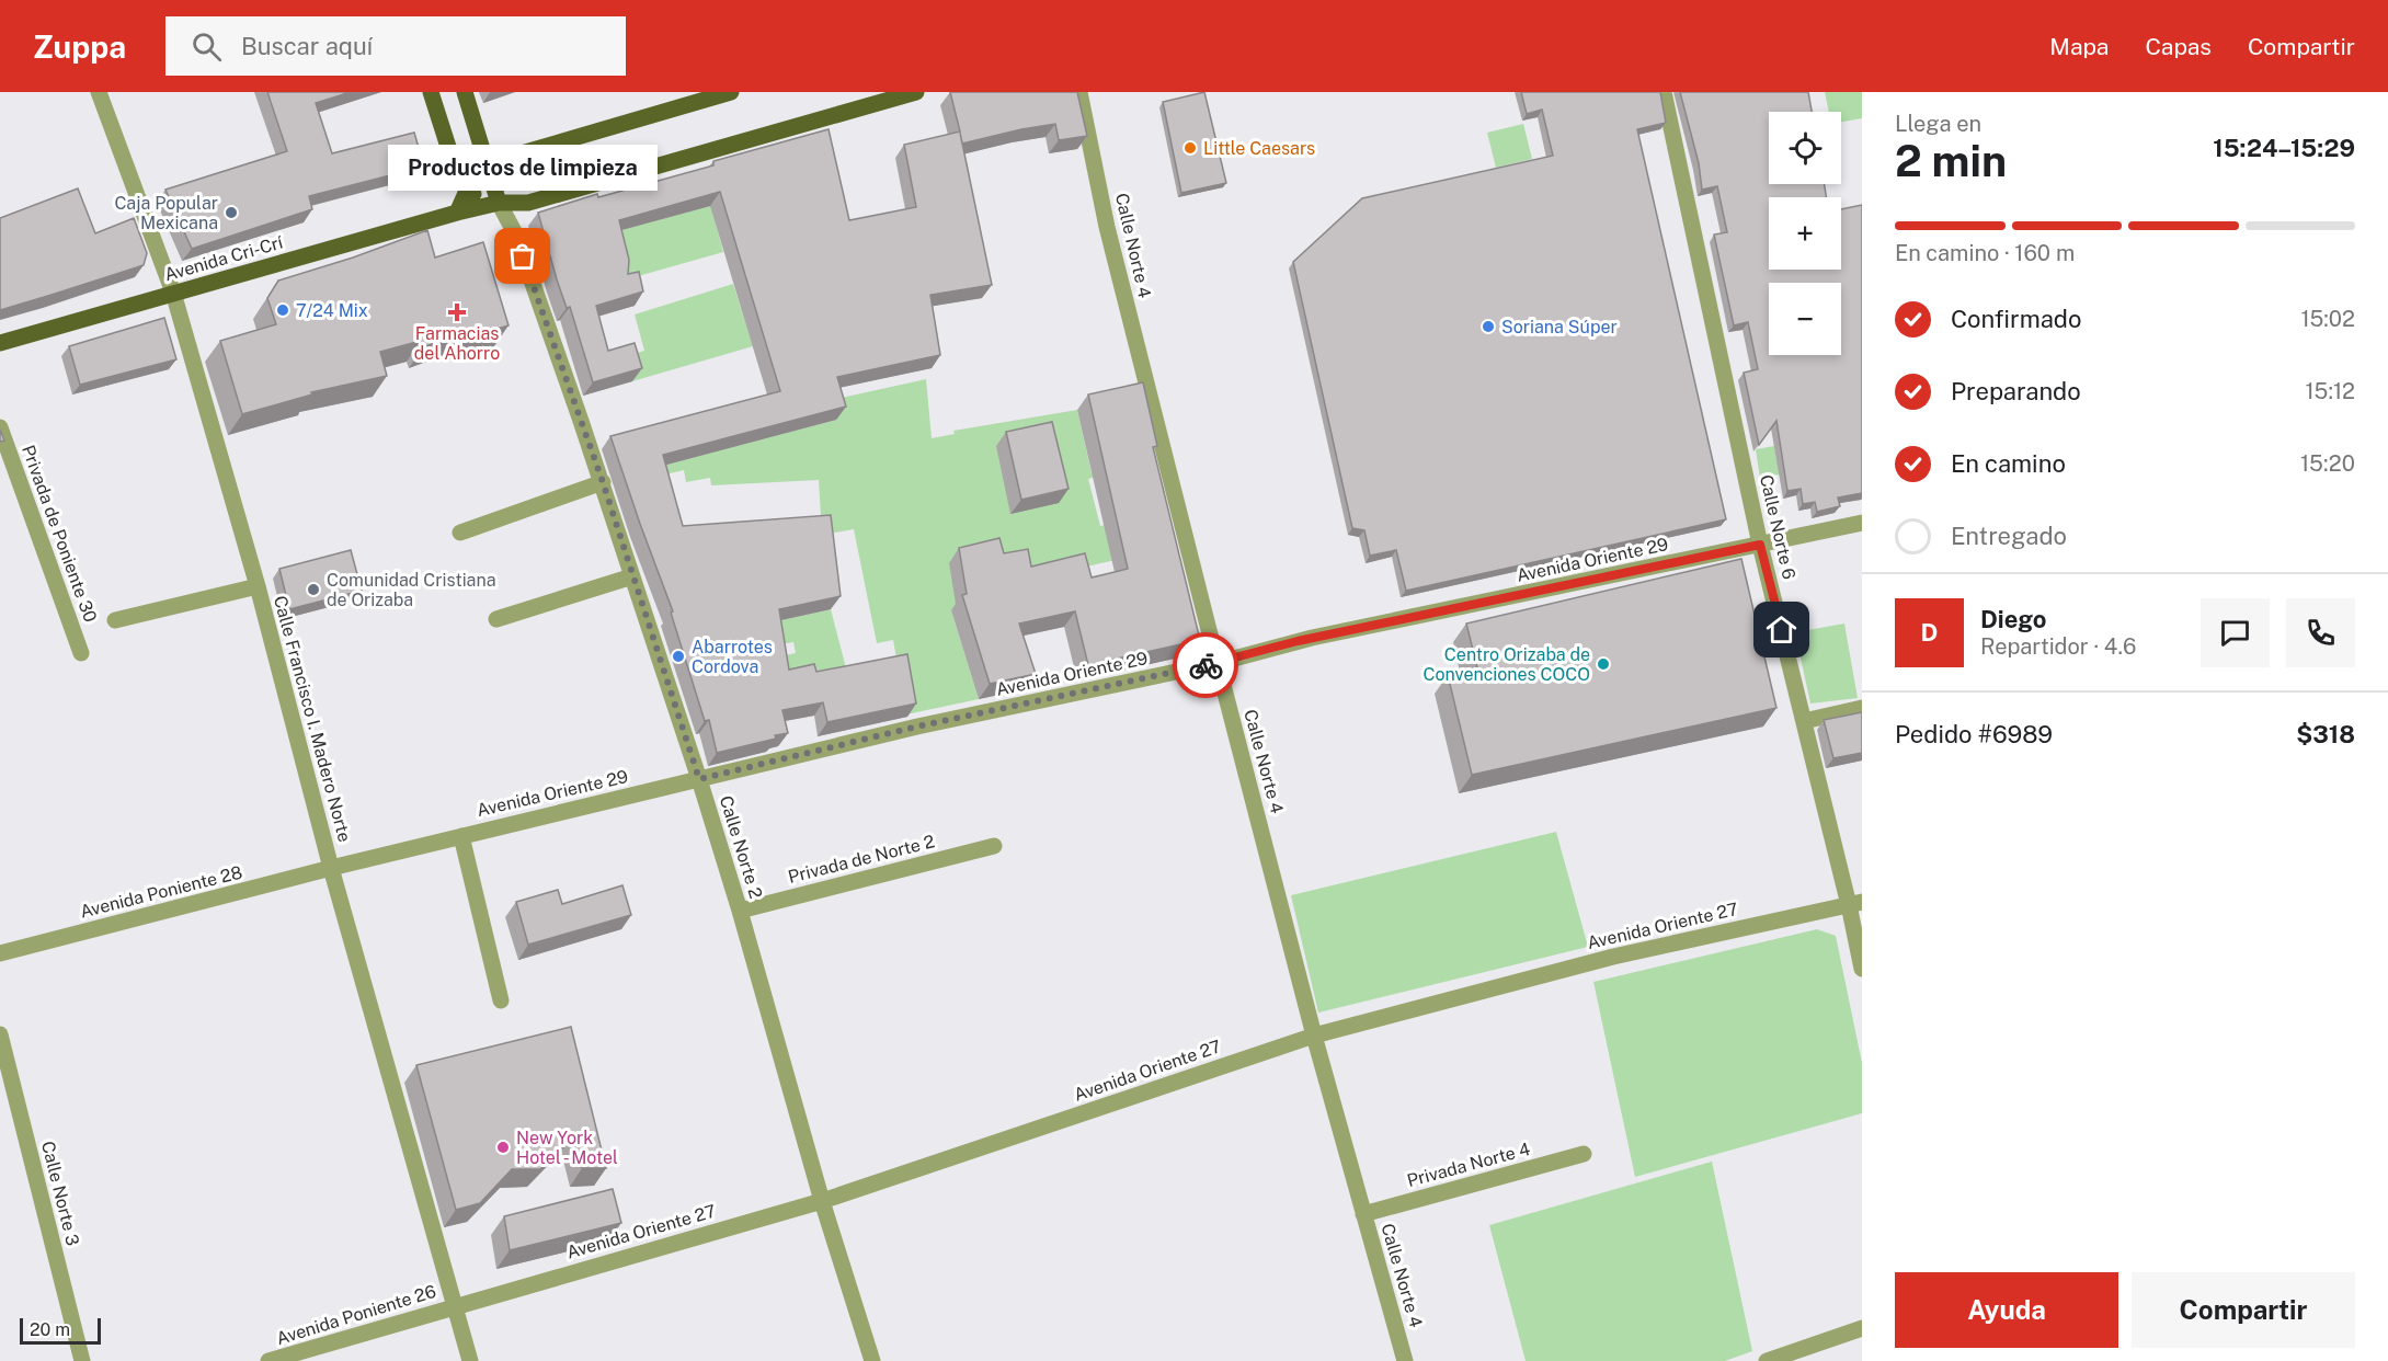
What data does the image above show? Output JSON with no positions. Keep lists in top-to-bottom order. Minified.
{"streets":{"main road":["Avenida Cri-Crí"],"street":["Calle Norte 4","Calle Norte 6","Privada de Poniente 30","Avenida Oriente 29","Calle Francisco I. Madero Norte","Calle Norte 2","Privada de Norte 2","Avenida Poniente 28","Avenida Oriente 27","Privada Norte 4","Calle Norte 3","Avenida Poniente 26"]},"crossings":[["Calle Norte 4","Avenida Oriente 29"],["Calle Norte 4","Avenida Oriente 27"],["Calle Norte 4","Privada Norte 4"],["Avenida Cri-Crí","Calle Francisco I. Madero Norte"],["Avenida Cri-Crí","Calle Norte 2"],["Calle Norte 6","Avenida Oriente 29"],["Calle Norte 6","Avenida Oriente 27"],["Avenida Oriente 29","Calle Francisco I. Madero Norte"],["Avenida Oriente 29","Calle Norte 2"],["Avenida Oriente 29","Avenida Poniente 28"],["Calle Francisco I. Madero Norte","Avenida Poniente 28"],["Calle Francisco I. Madero Norte","Avenida Oriente 27"],["Calle Francisco I. Madero Norte","Avenida Poniente 26"],["Calle Norte 2","Privada de Norte 2"],["Calle Norte 2","Avenida Oriente 27"],["Avenida Oriente 27","Avenida Poniente 26"]],"places":{"other":["Little Caesars","Caja Popular Mexicana","Productos de limpieza","7/24 Mix","Soriana Súper","Comunidad Cristiana de Orizaba","Abarrotes Cordova","Centro Orizaba de Convenciones COCO","New York Hotel - Motel"],"health":["Farmacias del Ahorro"]},"scale_bar":"20 m","page":{"header":"Zuppa","search":"Buscar aquí","nav":["Mapa","Capas","Compartir"],"heading":["2 min","Llega en","15:24–15:29"],"panel":["Diego","Repartidor · 4.6","Pedido #6989","$318"],"map_buttons":["+","−"],"bubble":"Productos de limpieza","bar":"En camino · 160 m","list":[["Confirmado","15:02"],["Preparando","15:12"],["En camino","15:20"],"Entregado"],"round":"D","buttons":["Ayuda","Compartir"],"scale":"20 m"}}
